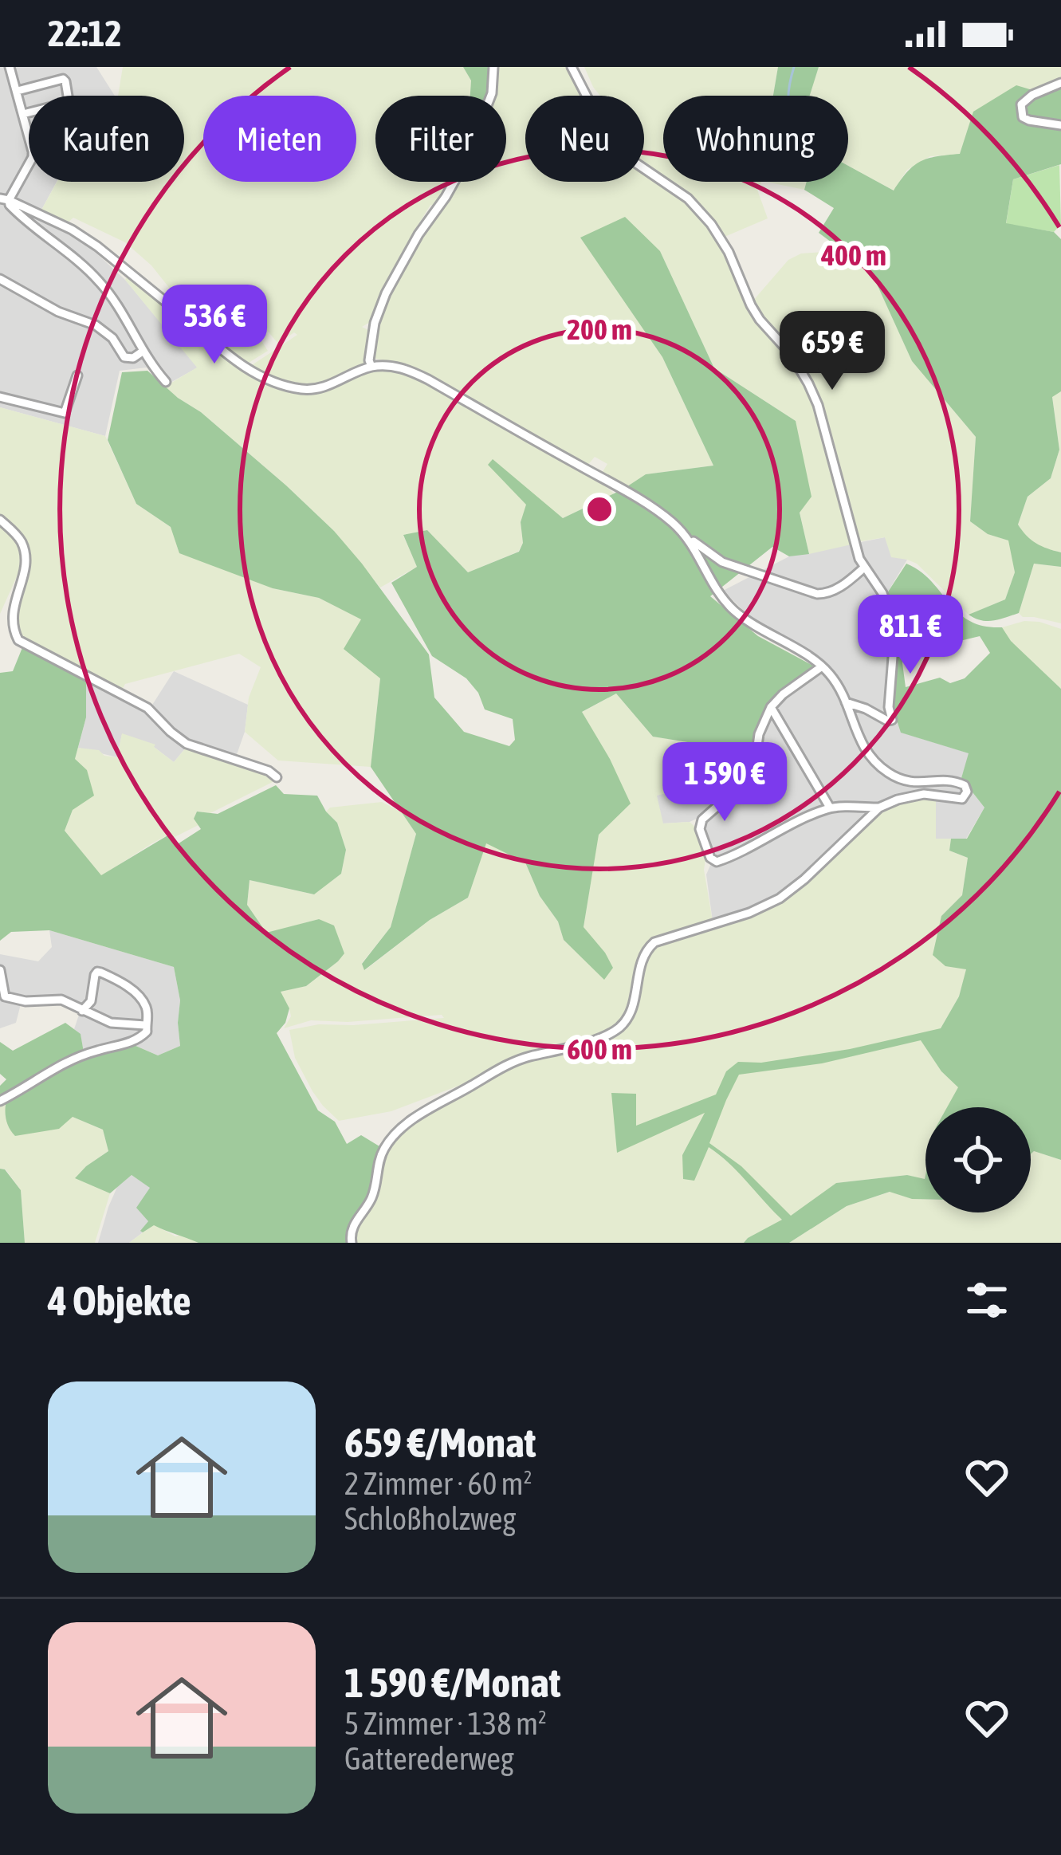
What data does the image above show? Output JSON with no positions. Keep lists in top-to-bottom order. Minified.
{"page":{"status":"22:12","chip":["Kaufen","Mieten","Filter","Neu","Wohnung"],"price":["536 €","659 €","811 €","1 590 €"],"heading":"4 Objekte","list":[{"name":"659 €/Monat","note":"2 Zimmer · 60 m² · Schloßholzweg"},{"name":"1 590 €/Monat","note":"5 Zimmer · 138 m² · Gatterederweg"}]},"rings":["400 m","200 m","600 m"]}
